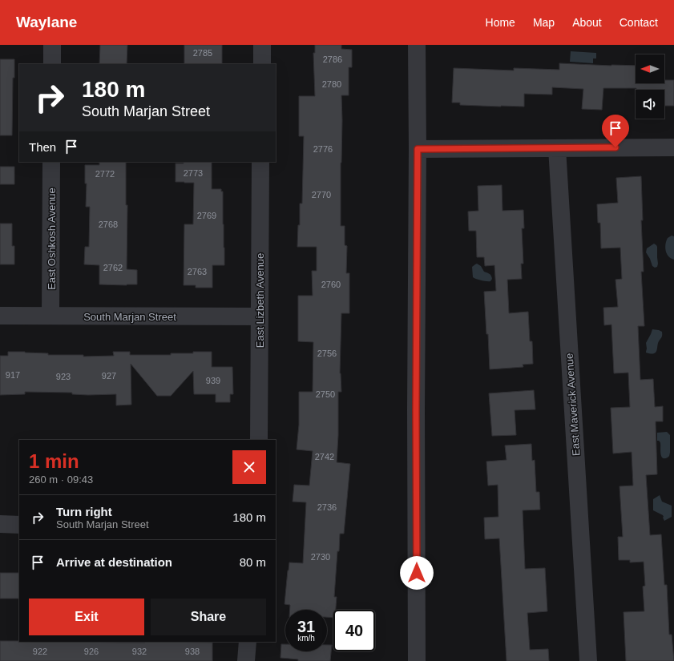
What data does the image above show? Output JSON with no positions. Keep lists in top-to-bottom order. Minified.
{"streets":{"street":["East Oshkosh Avenue","East Lizbeth Avenue","South Marjan Street","East Maverick Avenue"]},"crossings":[["East Oshkosh Avenue","South Marjan Street"],["East Lizbeth Avenue","South Marjan Street"]],"house_numbers":["2785","2786","2780","2776","2773","2772","2770","2769","2768","2762","2763","2760","2756","917","927","923","939","2750","2742","2736","2730","922","926","932","938"],"north":"left","page":{"header":"Waylane","nav":["Home","Map","About","Contact"],"turn":["180 m","South Marjan Street"],"then":"Then","heading":["1 min","260 m · 09:43"],"list":[{"name":"Turn right","note":"South Marjan Street","value":"180 m"},{"name":"Arrive at destination","value":"80 m"}],"buttons":["Exit","Share"],"speed":"31 km/h","limit":"40"}}
